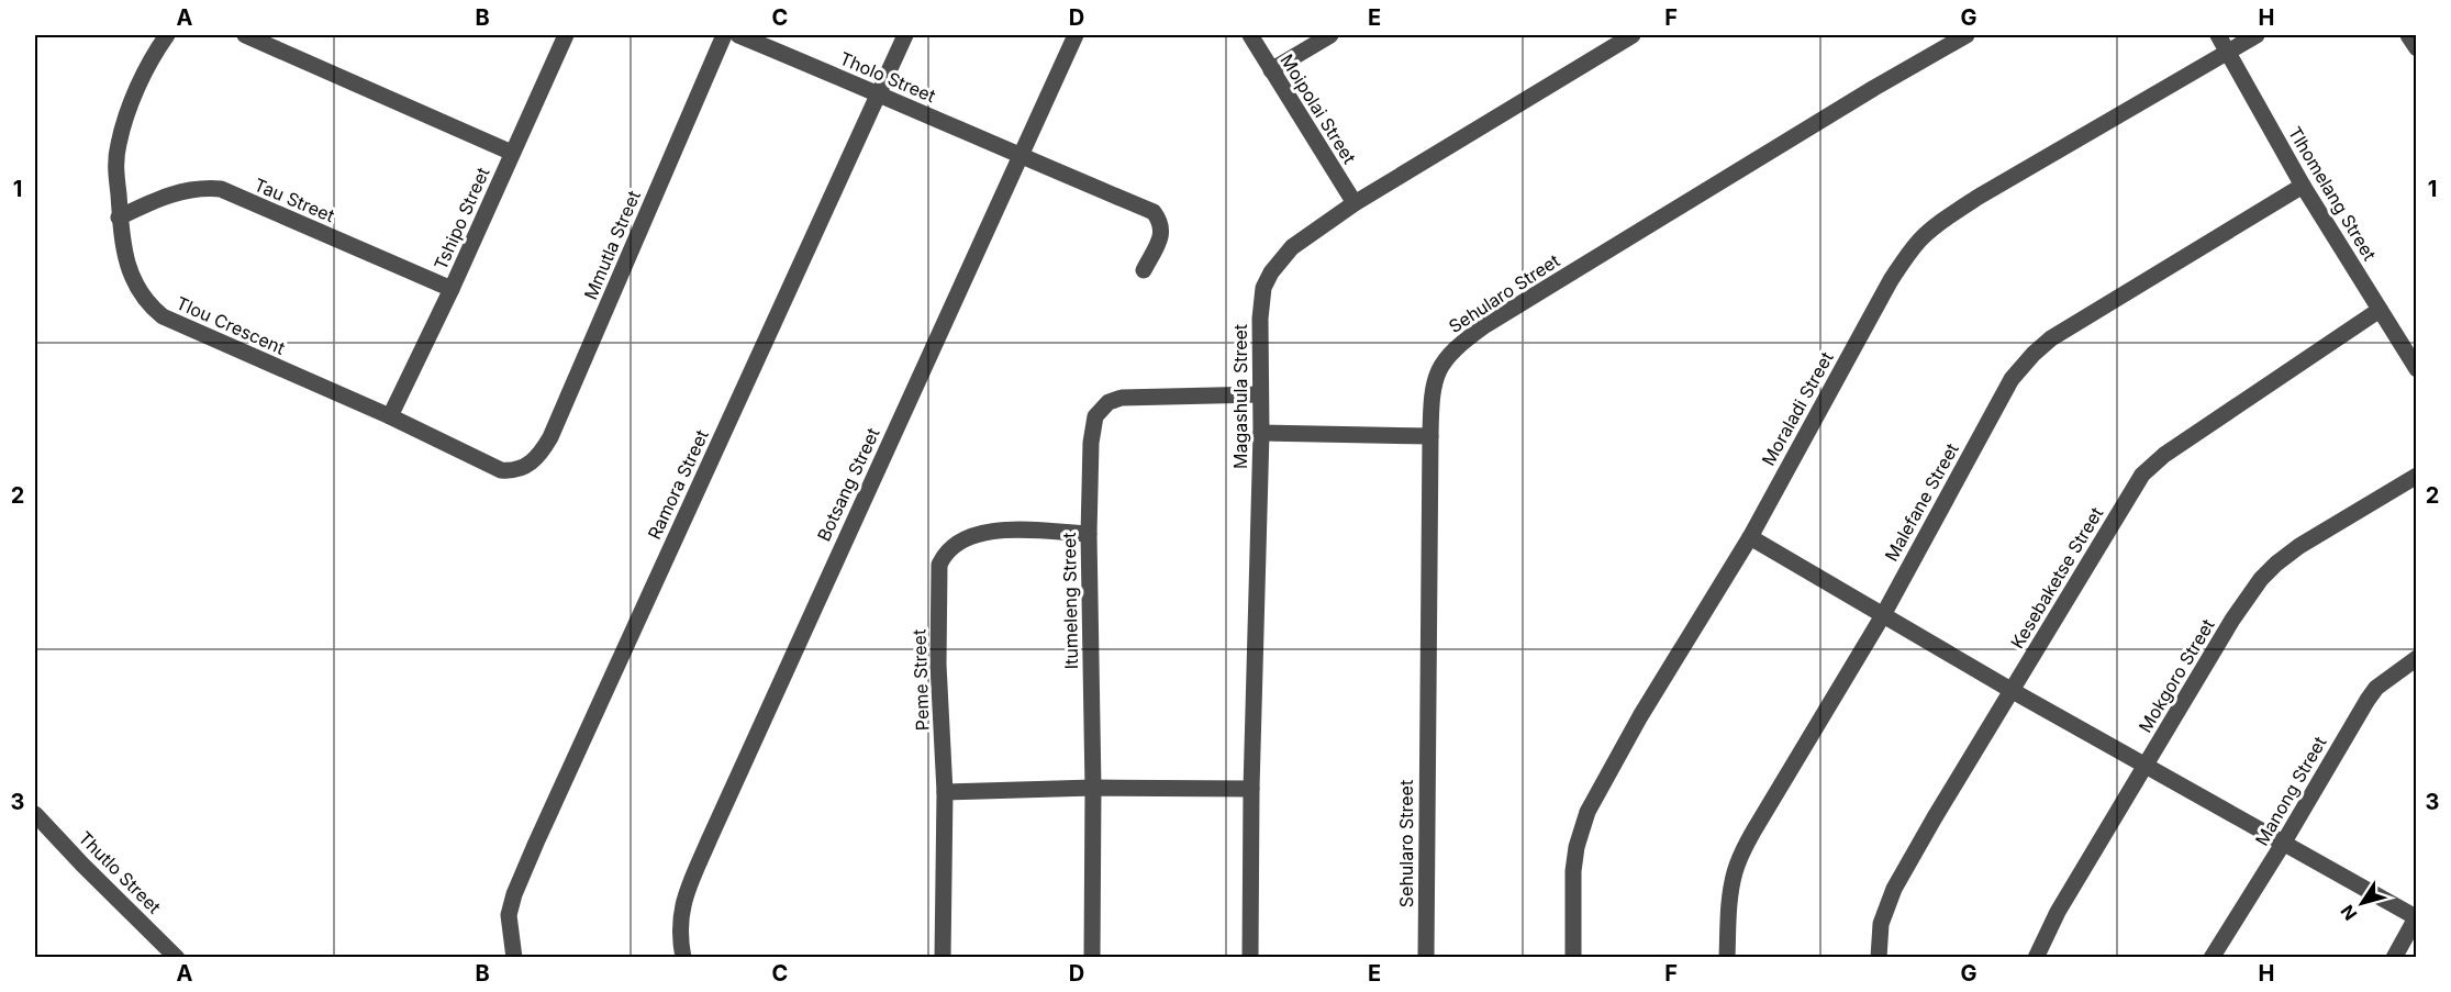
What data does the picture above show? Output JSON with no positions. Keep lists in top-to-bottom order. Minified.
{"streets":{"street":["Tholo Street","Moipolai Street","Tlhomelang Street","Tau Street","Tshipo Street","Mmutla Street","Sehularo Street","Tlou Crescent","Magashula Street","Moraladi Street","Ramora Street","Botsang Street","Malefane Street","Kesebaketse Street","Itumeleng Street","Mokgoro Street","Peme Street","Manong Street","Thutlo Street"]},"crossings":[["Tholo Street","Ramora Street"],["Tholo Street","Botsang Street"],["Moipolai Street","Magashula Street"],["Tlhomelang Street","Moraladi Street"],["Tlhomelang Street","Malefane Street"],["Tlhomelang Street","Kesebaketse Street"],["Tau Street","Tshipo Street"],["Tau Street","Tlou Crescent"],["Tshipo Street","Tlou Crescent"],["Mmutla Street","Tlou Crescent"],["Magashula Street","Itumeleng Street"],["Itumeleng Street","Peme Street"]],"north":"bottom left","grid":{"columns":["A","B","C","D","E","F","G","H"],"rows":["1","2","3"]}}
